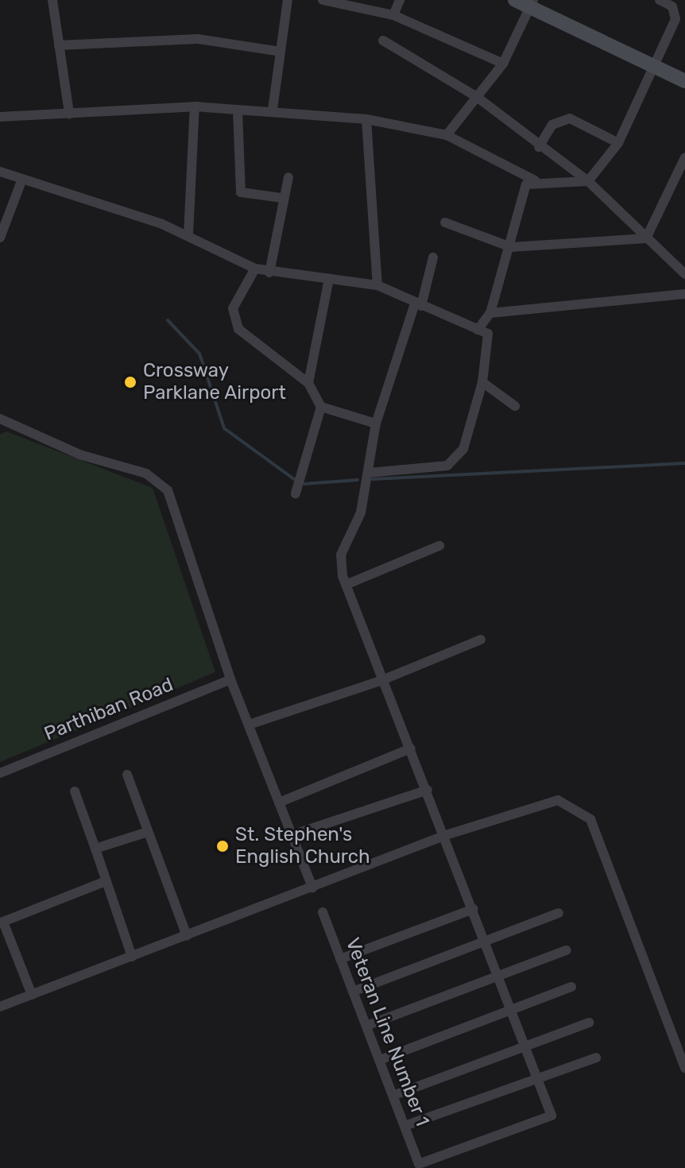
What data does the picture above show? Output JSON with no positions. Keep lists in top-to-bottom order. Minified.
{"streets":{"street":["Parthiban Road","Veteran Line Number 1"]},"places":["Crossway Parklane Airport","St. Stephen's English Church"]}
